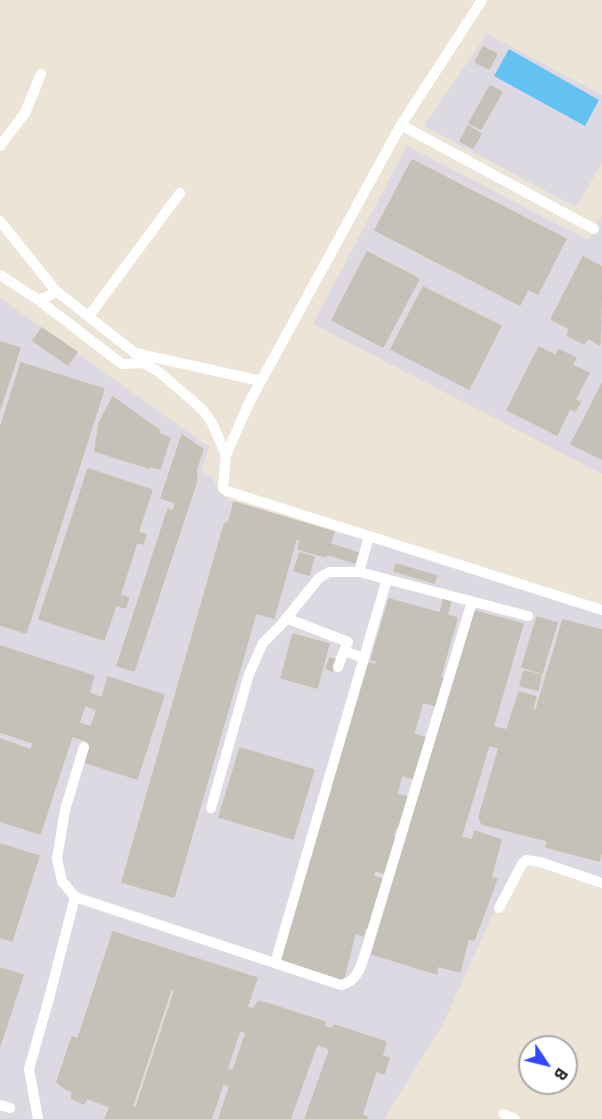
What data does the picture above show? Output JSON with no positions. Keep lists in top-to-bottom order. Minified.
{"north":"bottom right"}
